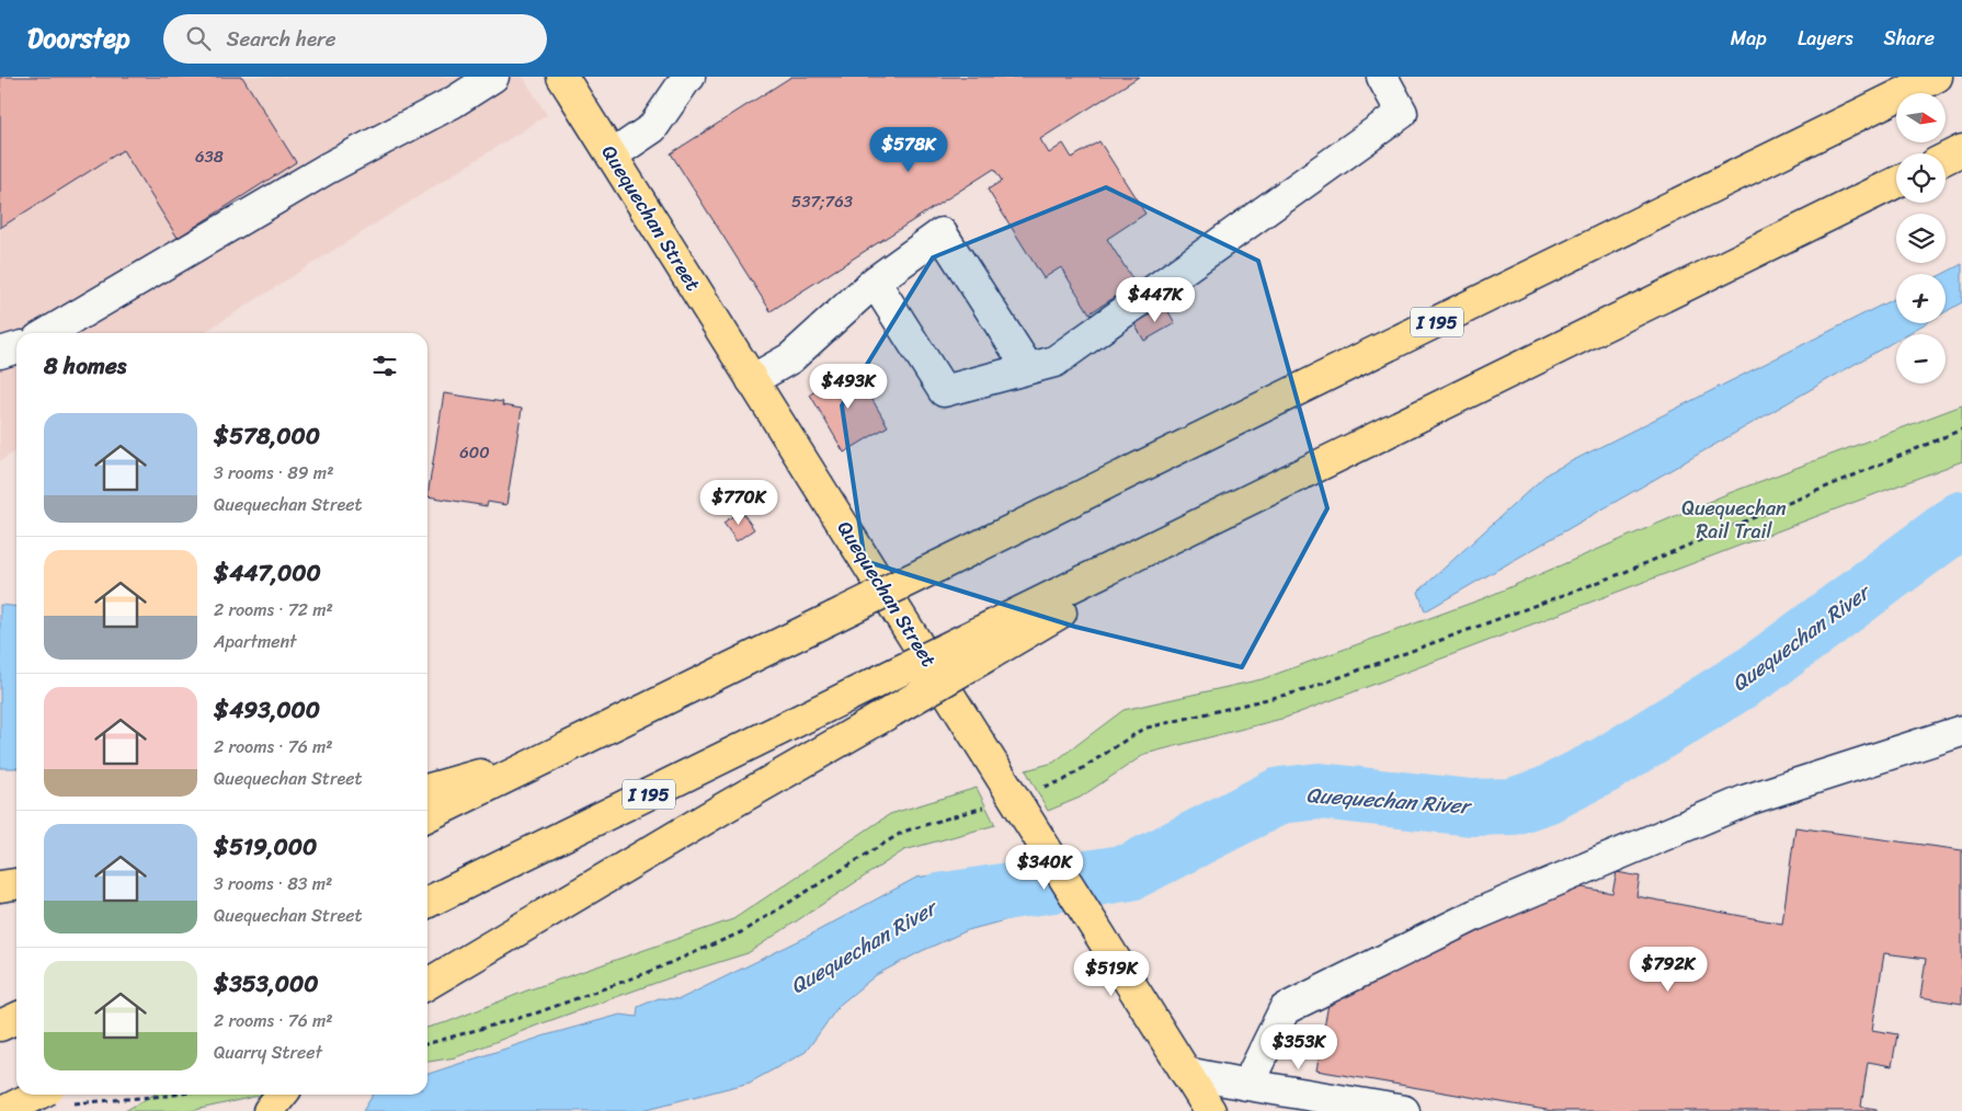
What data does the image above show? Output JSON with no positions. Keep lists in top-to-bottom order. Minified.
{"streets":{"main road":["Quequechan Street","I 195"]},"water":["Quequechan River"],"parks":["Quequechan Rail Trail"],"house_numbers":["638","537;763","600"],"north":"right","page":{"header":"Doorstep","search":"Search here","nav":["Map","Layers","Share"],"map_buttons":["+","−"],"price":["$578K","$447K","$493K","$770K","$340K","$792K","$519K","$353K"],"heading":"8 homes","list":[{"name":"$578,000","note":"3 rooms · 89 m² · Quequechan Street"},{"name":"$447,000","note":"2 rooms · 72 m² · Apartment"},{"name":"$493,000","note":"2 rooms · 76 m² · Quequechan Street"},{"name":"$519,000","note":"3 rooms · 83 m² · Quequechan Street"},{"name":"$353,000","note":"2 rooms · 76 m² · Quarry Street"}]}}
